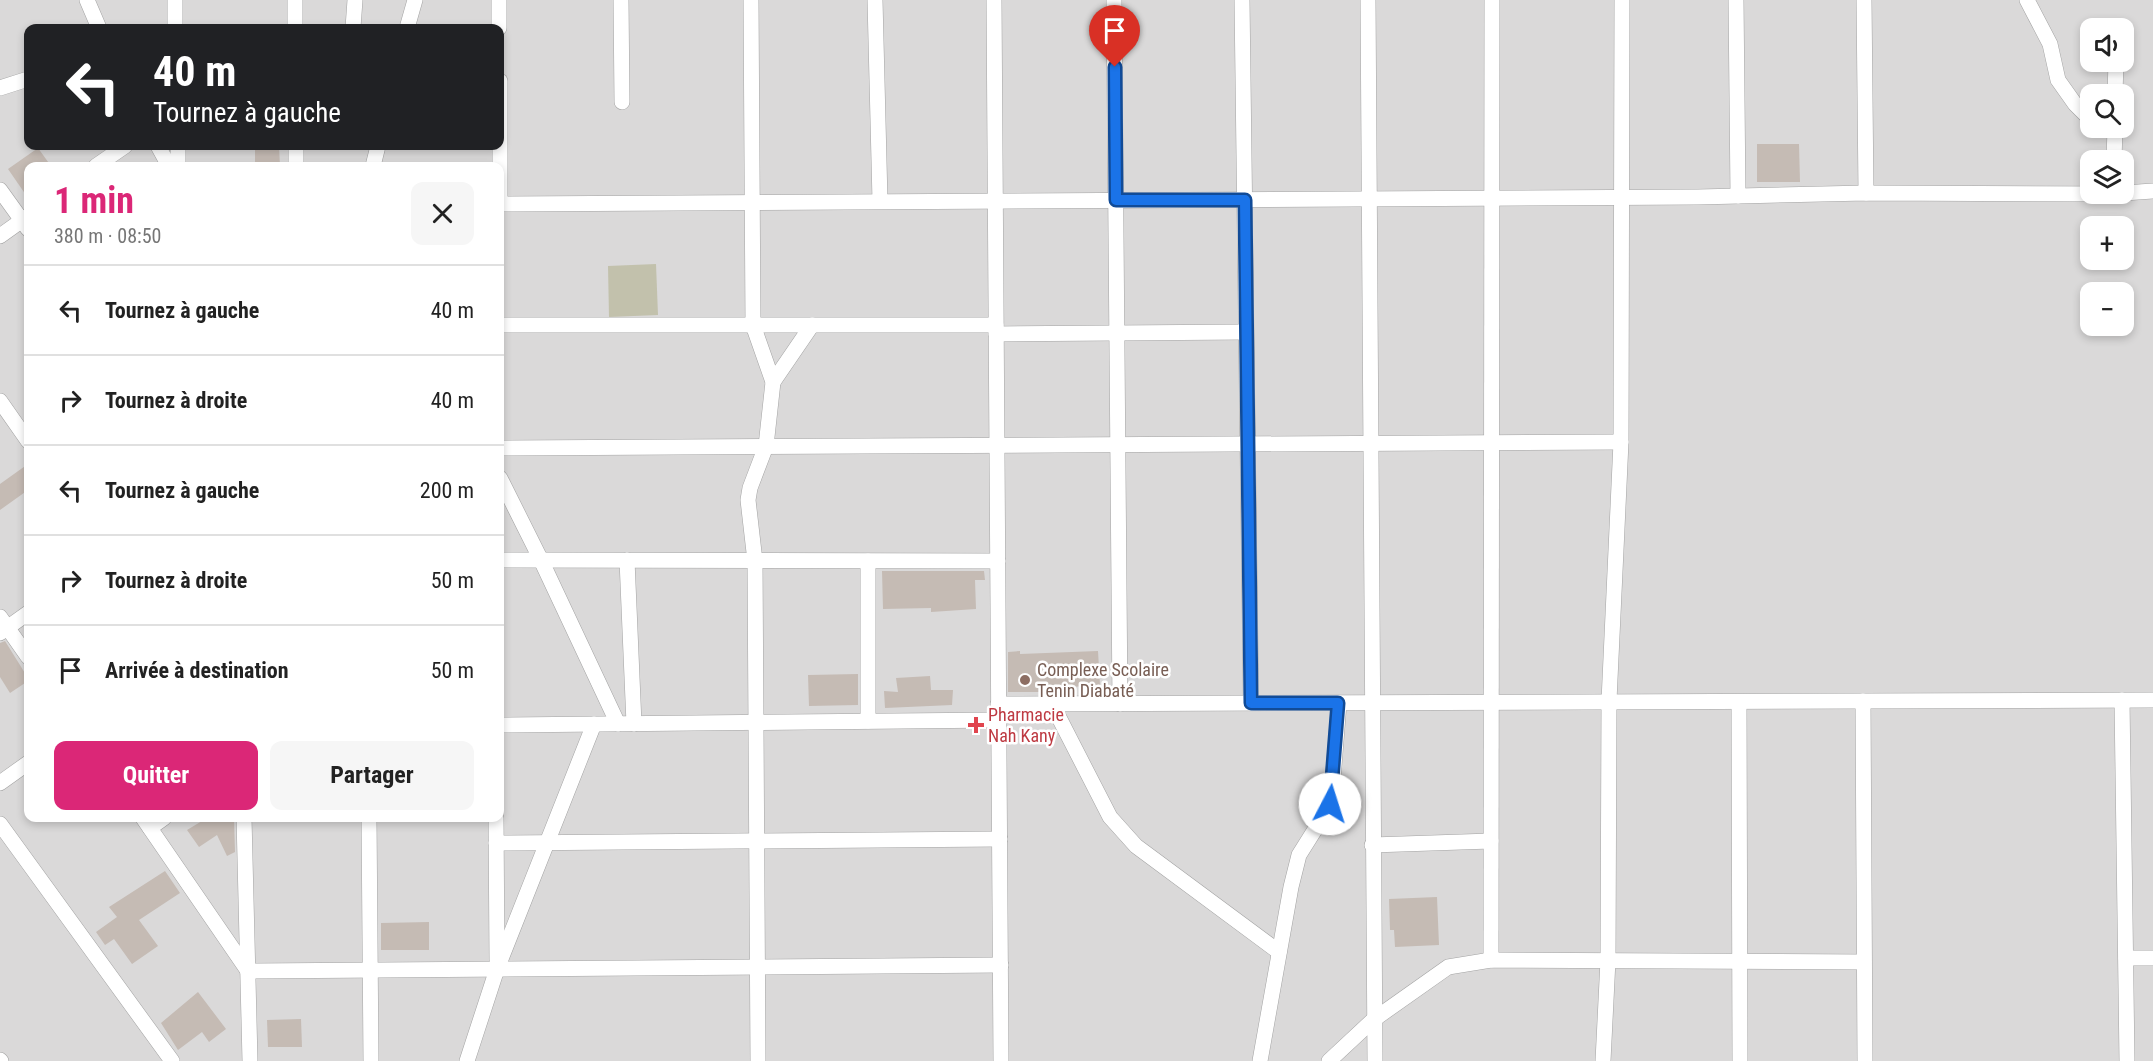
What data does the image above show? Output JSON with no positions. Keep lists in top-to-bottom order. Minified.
{"places":{"other":["Complexe Scolaire Tenin Diabaté"],"health":["Pharmacie Nah Kany"]},"page":{"map_buttons":["+","−"],"turn":["40 m","Tournez à gauche"],"heading":["1 min","380 m · 08:50"],"list":[{"name":"Tournez à gauche","value":"40 m"},{"name":"Tournez à droite","value":"40 m"},{"name":"Tournez à gauche","value":"200 m"},{"name":"Tournez à droite","value":"50 m"},{"name":"Arrivée à destination","value":"50 m"}],"buttons":["Quitter","Partager"]}}
